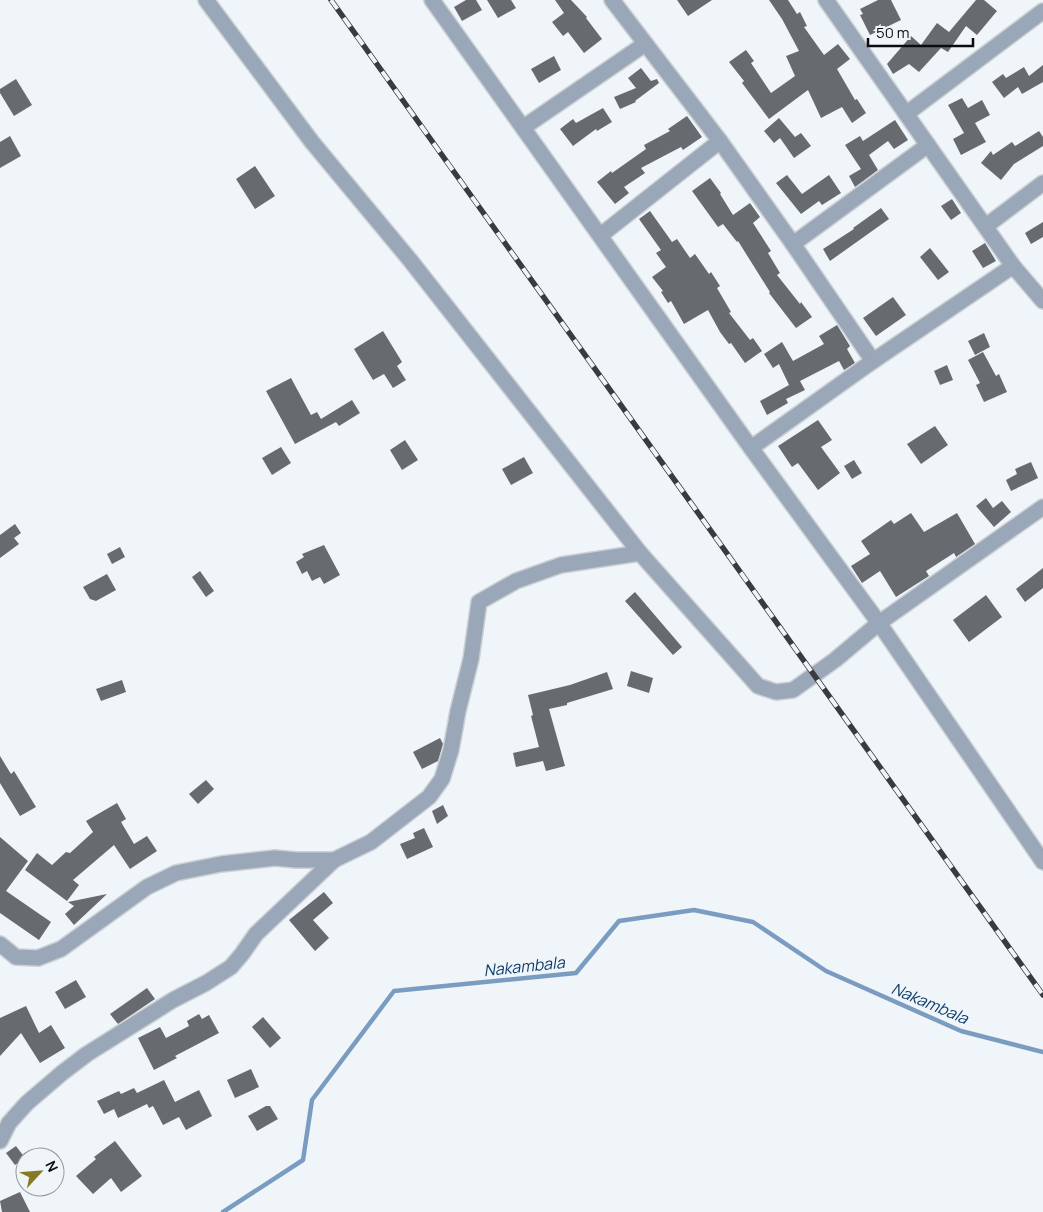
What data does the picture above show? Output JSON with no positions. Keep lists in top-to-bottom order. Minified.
{"water":["Nakambala"],"scale_bar":"50 m","north":"top right"}
